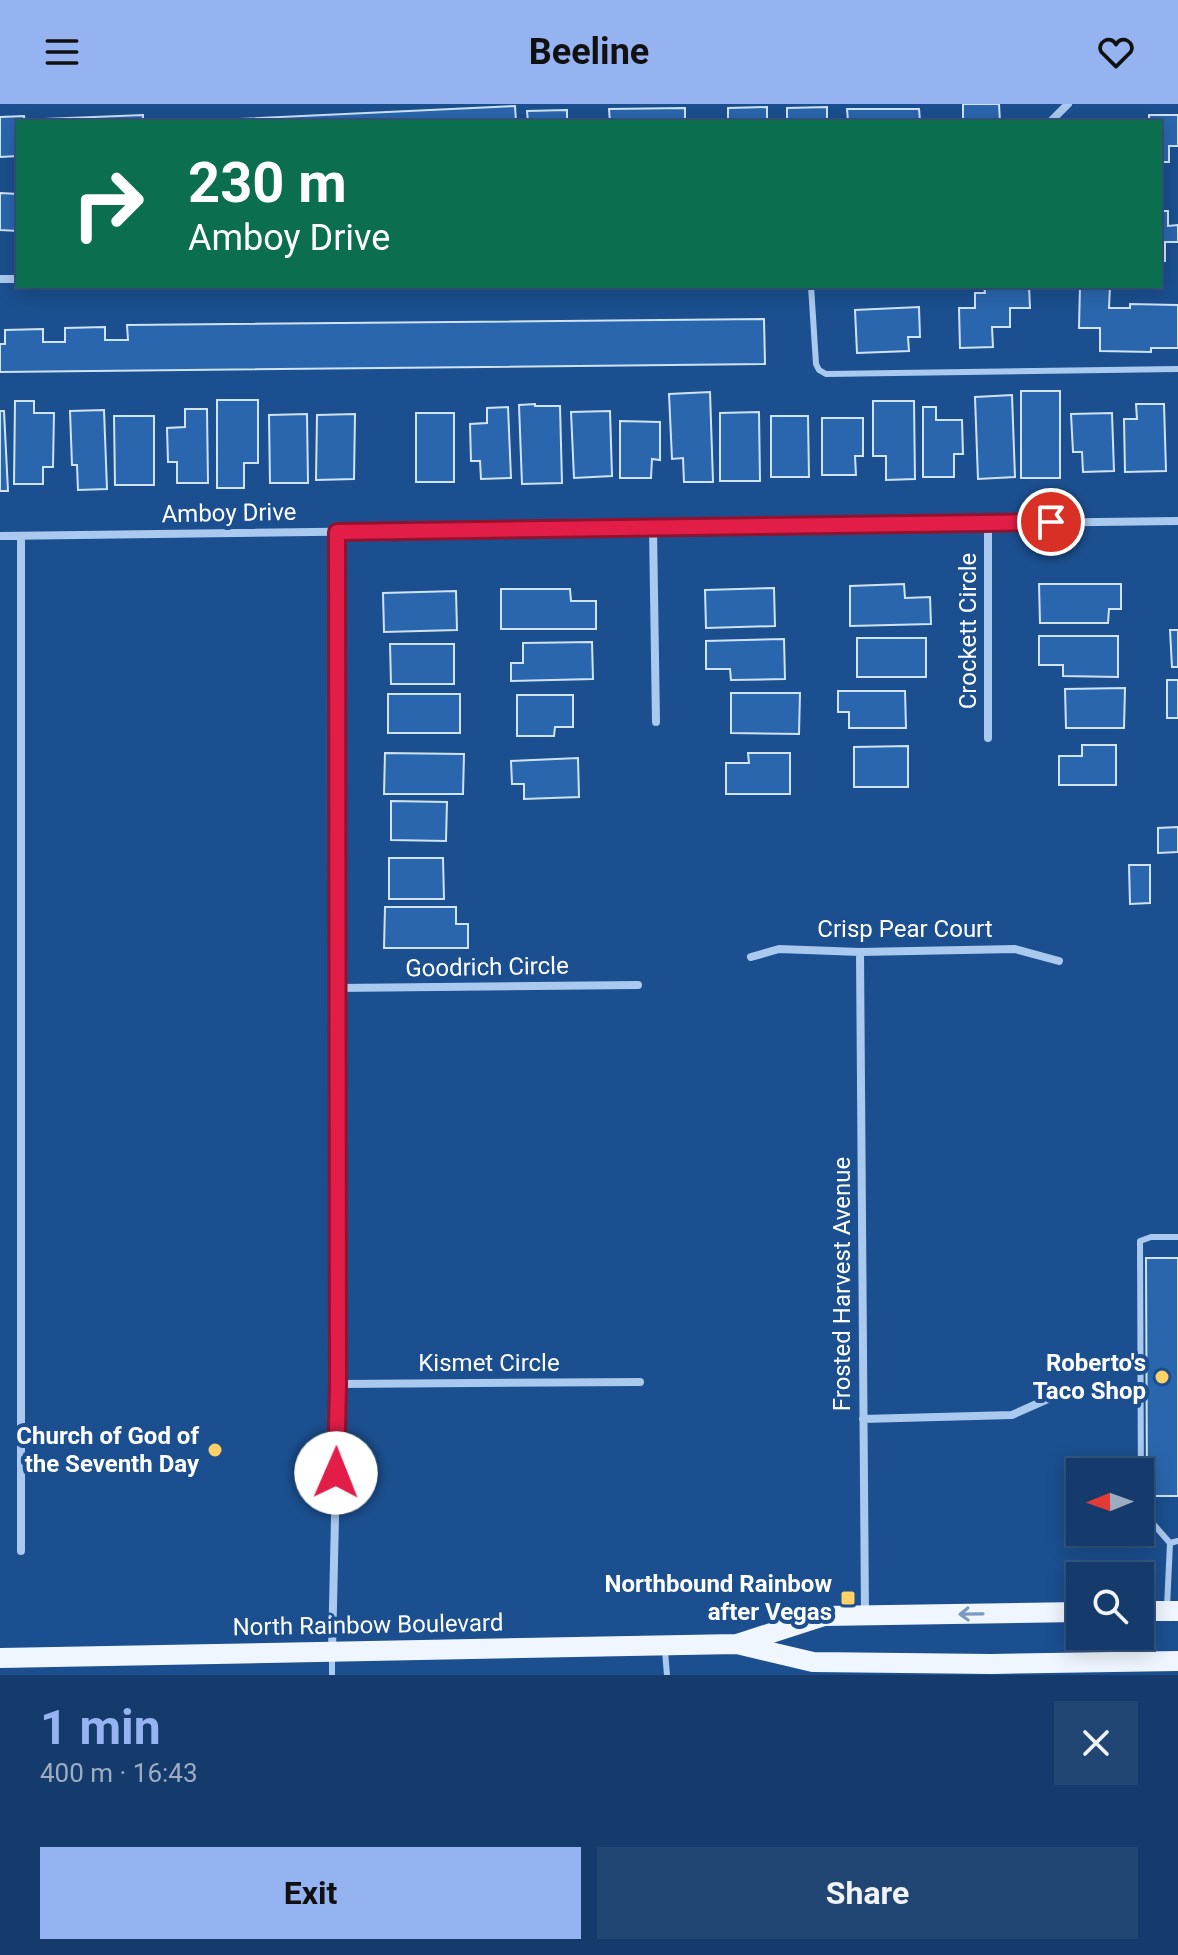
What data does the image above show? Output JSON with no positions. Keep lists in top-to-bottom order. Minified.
{"streets":{"main road":["North Rainbow Boulevard"],"street":["Amboy Drive","Crockett Circle","Crisp Pear Court","Goodrich Circle","Frosted Harvest Avenue","Kismet Circle"]},"crossings":[["Amboy Drive","Crockett Circle"],["Crisp Pear Court","Frosted Harvest Avenue"],["Frosted Harvest Avenue","North Rainbow Boulevard"]],"places":{"other":["Roberto's Taco Shop","Church of God of the Seventh Day"],"transit":["Northbound Rainbow after Vegas"]},"north":"left","page":{"header":"Beeline","turn":["230 m","Amboy Drive"],"heading":["1 min","400 m · 16:43"],"buttons":["Exit","Share"]}}
